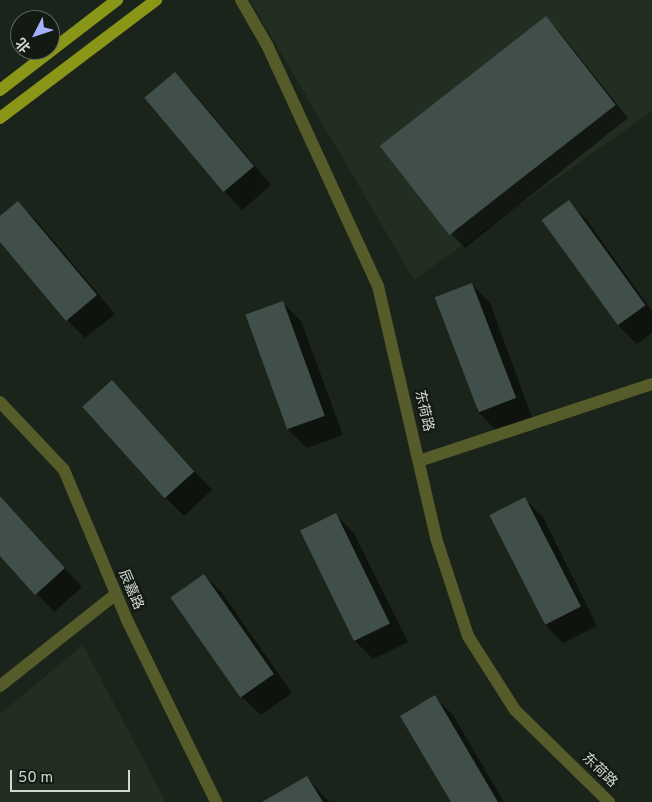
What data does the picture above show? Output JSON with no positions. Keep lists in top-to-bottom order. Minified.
{"streets":{"street":["东荷路","辰嘉路"]},"scale_bar":"50 m","north":"bottom left"}
